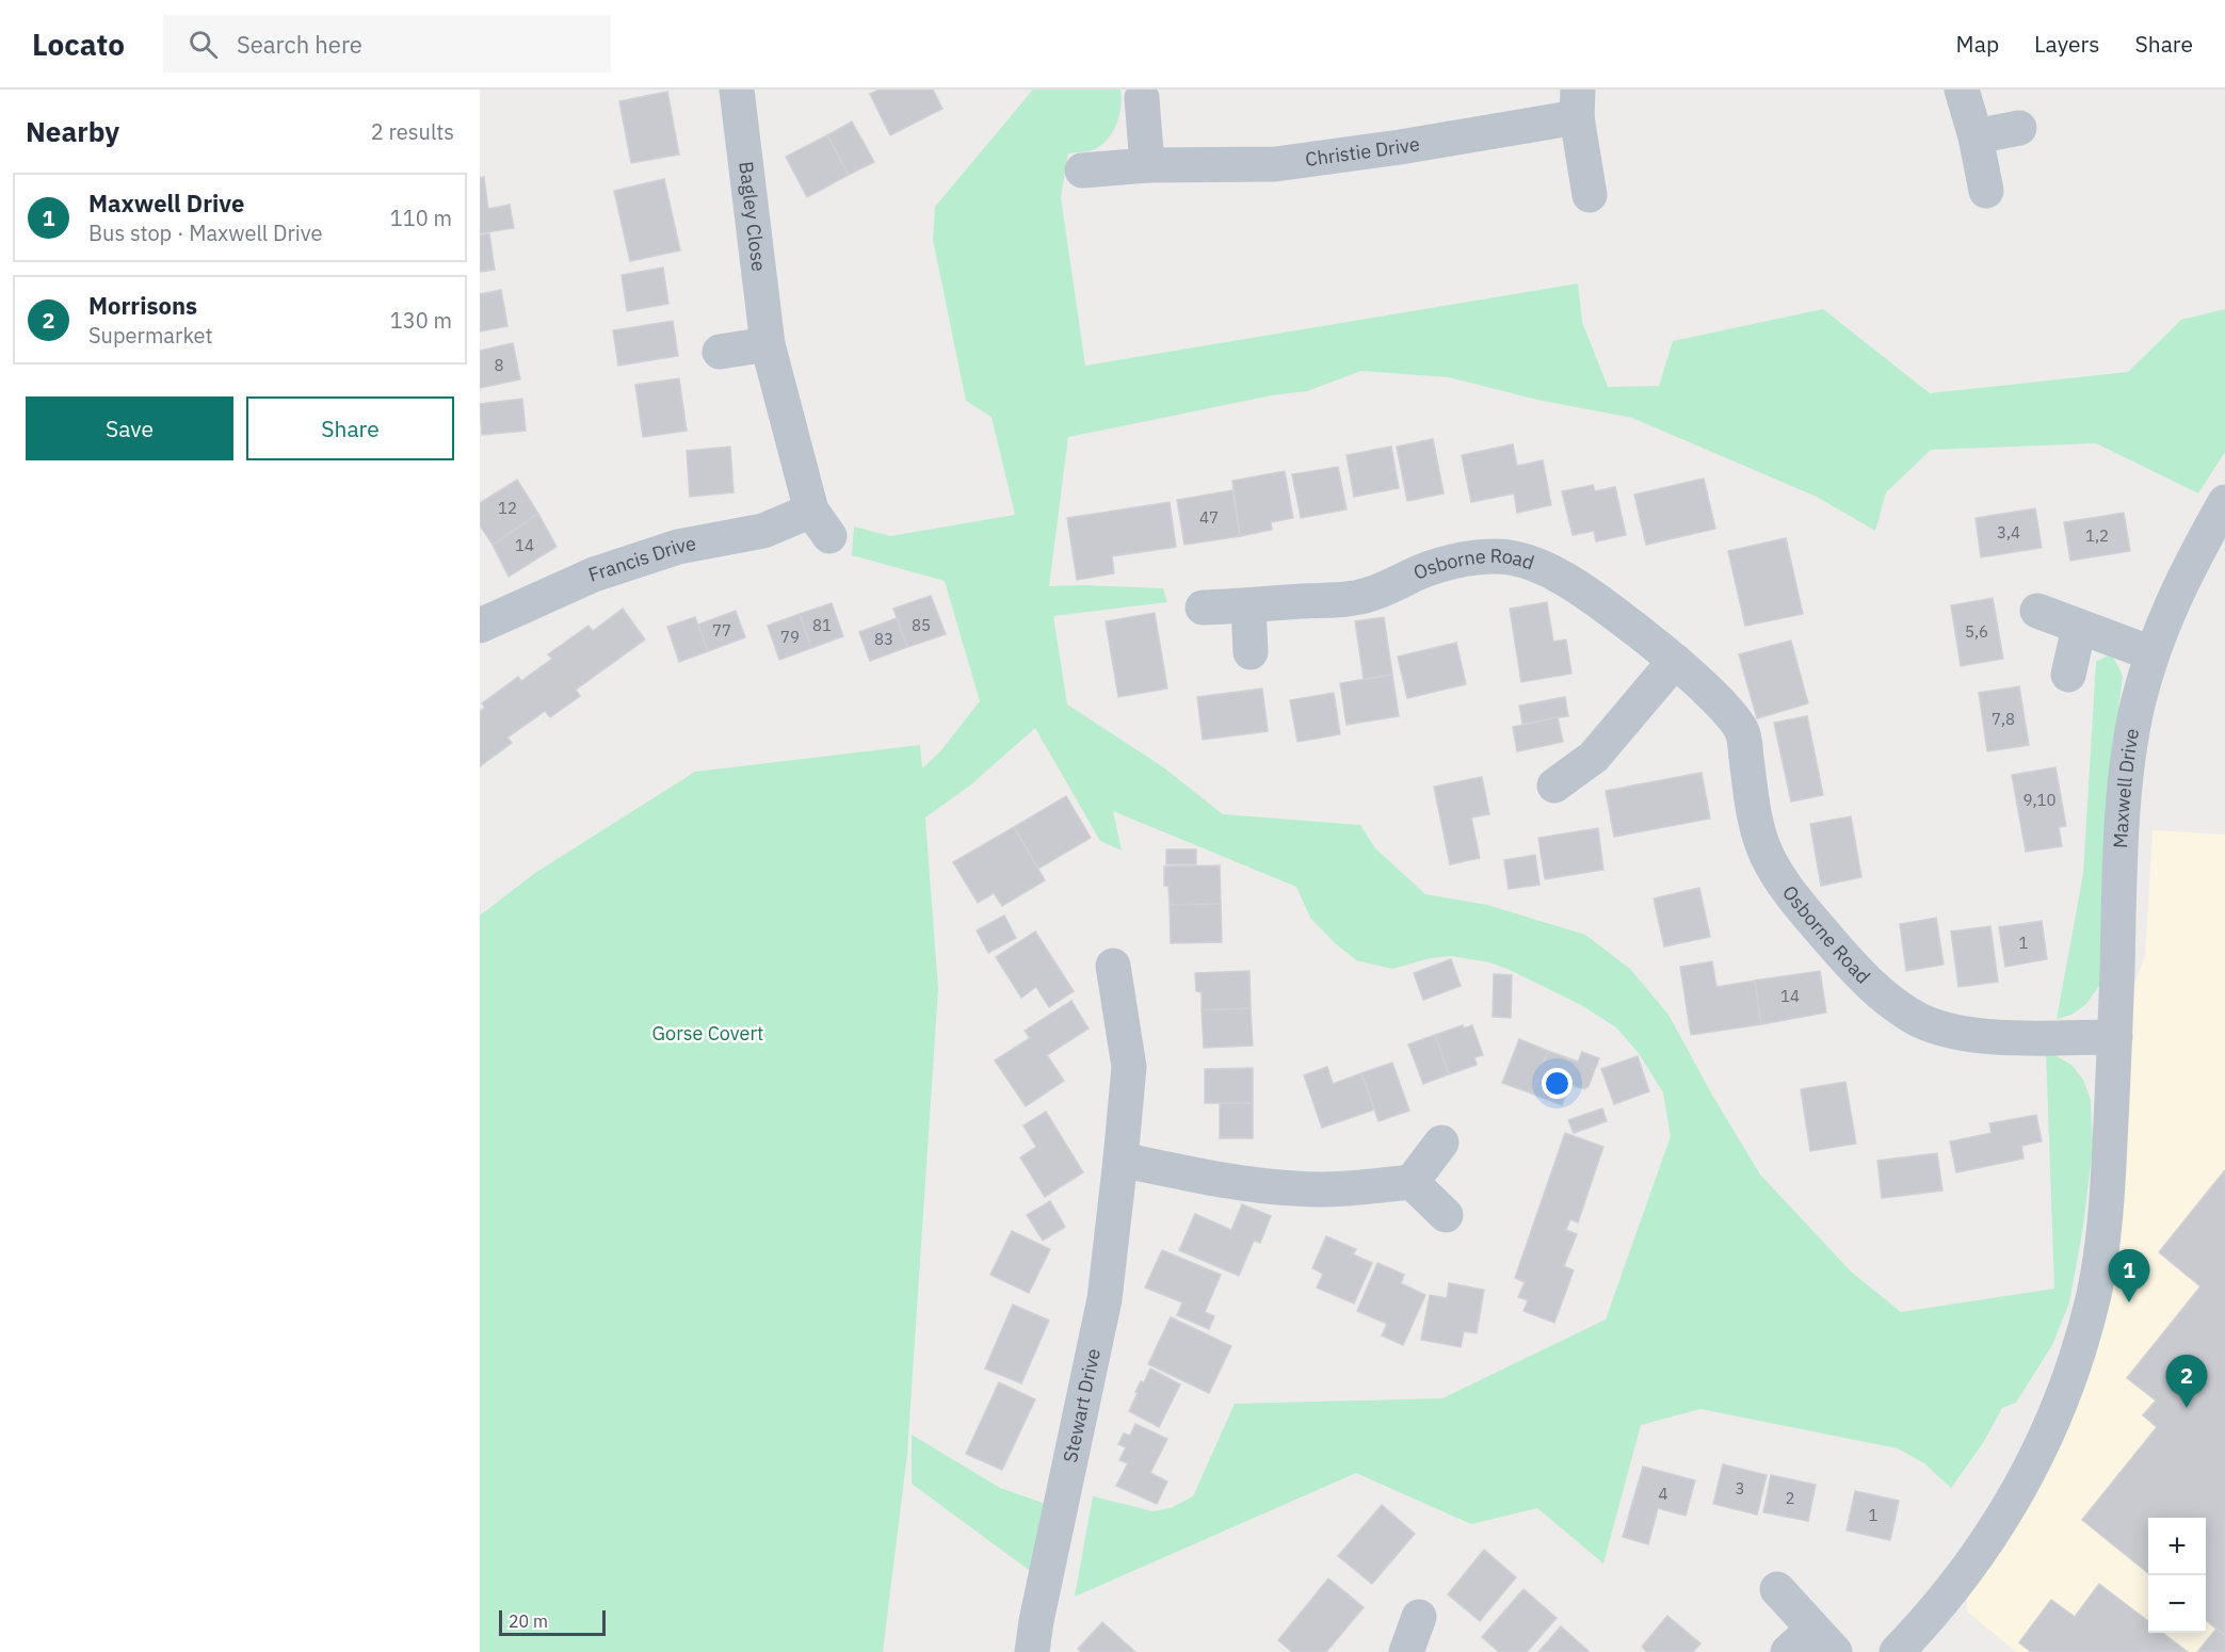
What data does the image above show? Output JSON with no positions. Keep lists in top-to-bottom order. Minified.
{"streets":{"street":["Christie Drive","Bagley Close","Francis Drive","Osborne Road","Maxwell Drive","Stewart Drive"]},"crossings":[["Bagley Close","Francis Drive"],["Osborne Road","Maxwell Drive"]],"parks":["Gorse Covert"],"house_numbers":["8","12","47","3,4","1,2","14","81","85","77","5,6","79","83","7,8","9,10","1","14","3","4","2","1"],"scale_bar":"20 m","page":{"header":"Locato","search":"Search here","nav":["Map","Layers","Share"],"heading":["Nearby","2 results"],"list":[{"mark":"1","name":"Maxwell Drive","note":"Bus stop · Maxwell Drive","value":"110 m"},{"mark":"2","name":"Morrisons","note":"Supermarket","value":"130 m"}],"buttons":["Save","Share"],"pins":["1","2"],"map_buttons":["+","−"],"scale":"20 m"}}
